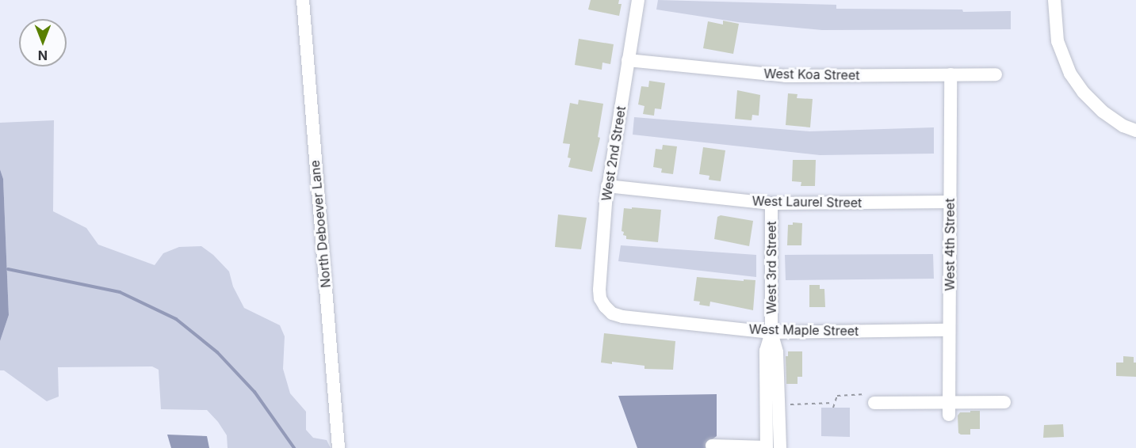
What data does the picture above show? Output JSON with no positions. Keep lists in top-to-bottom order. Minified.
{"streets":{"street":["West Koa Street","West 2nd Street","West Laurel Street","North Deboever Lane","West 4th Street","West 3rd Street","West Maple Street"]},"crossings":[["West Koa Street","West 2nd Street"],["West Koa Street","West 4th Street"],["West 2nd Street","West Laurel Street"],["West 2nd Street","West Maple Street"],["West Laurel Street","West 4th Street"],["West Laurel Street","West 3rd Street"],["West 4th Street","West Maple Street"],["West 3rd Street","West Maple Street"]],"north":"bottom"}
